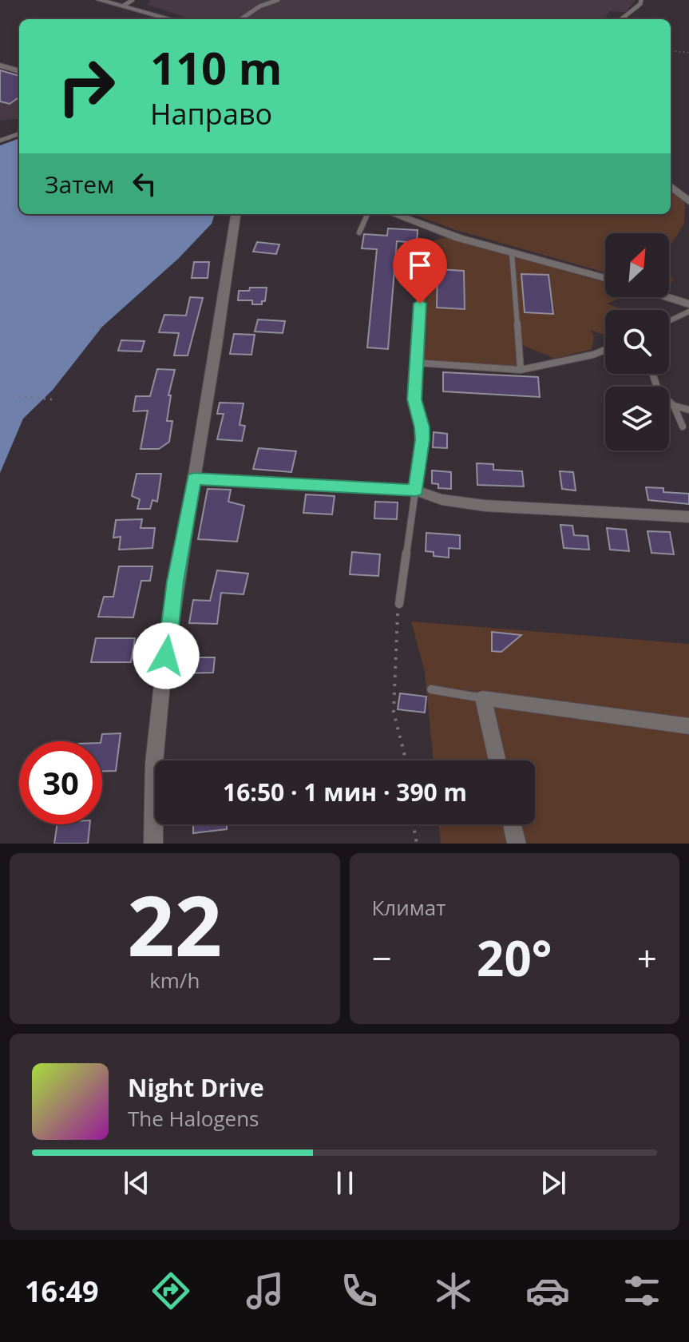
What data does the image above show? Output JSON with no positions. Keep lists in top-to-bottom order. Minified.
{"north":"top right","page":{"turn":["110 m","Направо"],"then":"Затем","limit":"30","trip":"16:50 · 1 мин · 390 m","tile":[["22","km/h"],"Климат"],"heat":["−","20°","+"],"song":["Night Drive","The Halogens"],"tabs":"16:49"}}
